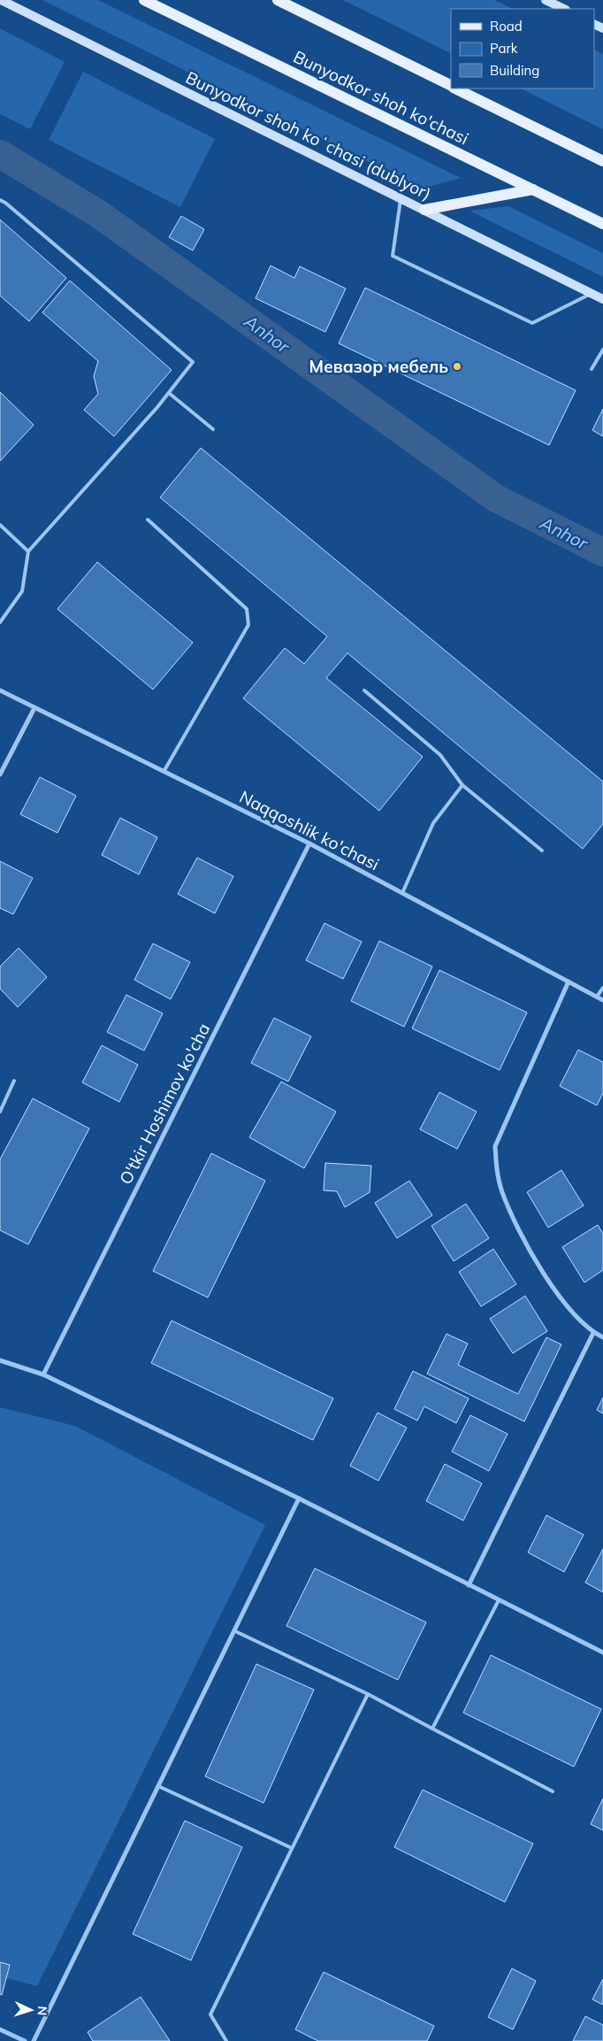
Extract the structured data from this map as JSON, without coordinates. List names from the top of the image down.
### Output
{
  "streets": {
    "main road": ["Bunyodkor shoh ko'chasi"],
    "street": ["Bunyodkor shoh koʻchasi (dublyor)", "Naqqoshlik ko'chasi", "O'tkir Hoshimov ko'cha"]
  },
  "crossings": [
    ["Naqqoshlik ko'chasi", "O'tkir Hoshimov ko'cha"]
  ],
  "water": ["Anhor"],
  "places": ["Мевазор мебель"],
  "legend": ["Road", "Park", "Building"],
  "north": "right"
}
